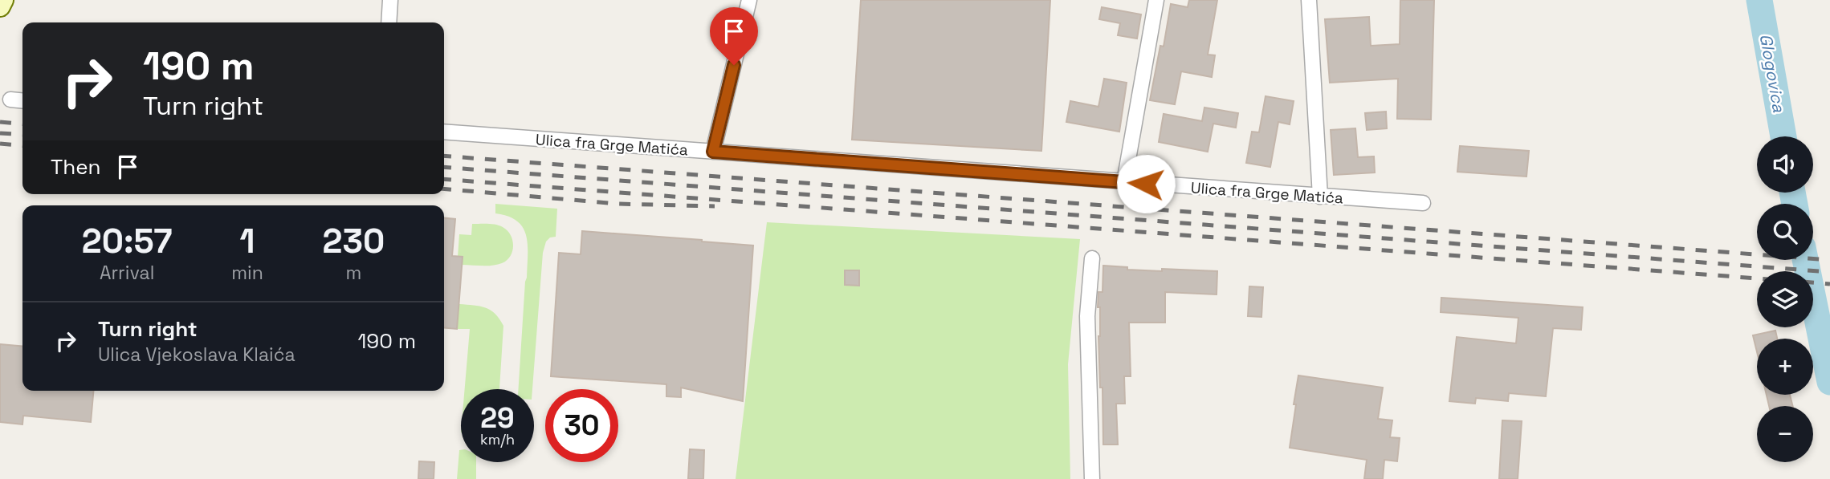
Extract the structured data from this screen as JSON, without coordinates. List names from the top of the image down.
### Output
{
  "streets": {
    "street": ["Ulica fra Grge Matića"]
  },
  "water": ["Glogovica"],
  "page": {
    "turn": ["190 m", "Turn right"],
    "map_buttons": ["+", "−"],
    "then": "Then",
    "eta": [
      "20:57",
      "Arrival",
      "1",
      "min",
      "230",
      "m"
    ],
    "list": [
      {
        "name": "Turn right",
        "note": "Ulica Vjekoslava Klaića",
        "value": "190 m"
      }
    ],
    "speed": "29 km/h",
    "limit": "30"
  }
}
